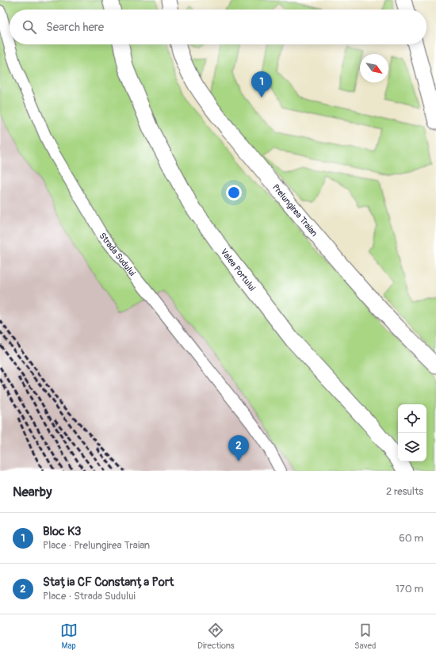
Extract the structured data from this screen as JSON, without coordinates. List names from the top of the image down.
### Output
{
  "streets": {
    "street": ["Prelungirea Traian", "Strada Sudului", "Valea Portului"]
  },
  "north": "bottom right",
  "page": {
    "search": "Search here",
    "pins": ["1", "2"],
    "heading": ["Nearby", "2 results"],
    "list": [
      {
        "mark": "1",
        "name": "Bloc K3",
        "note": "Place · Prelungirea Traian",
        "value": "60 m"
      },
      {
        "mark": "2",
        "name": "Stația CF Constanța Port",
        "note": "Place · Strada Sudului",
        "value": "170 m"
      }
    ],
    "nav": ["Map", "Directions", "Saved"]
  }
}
